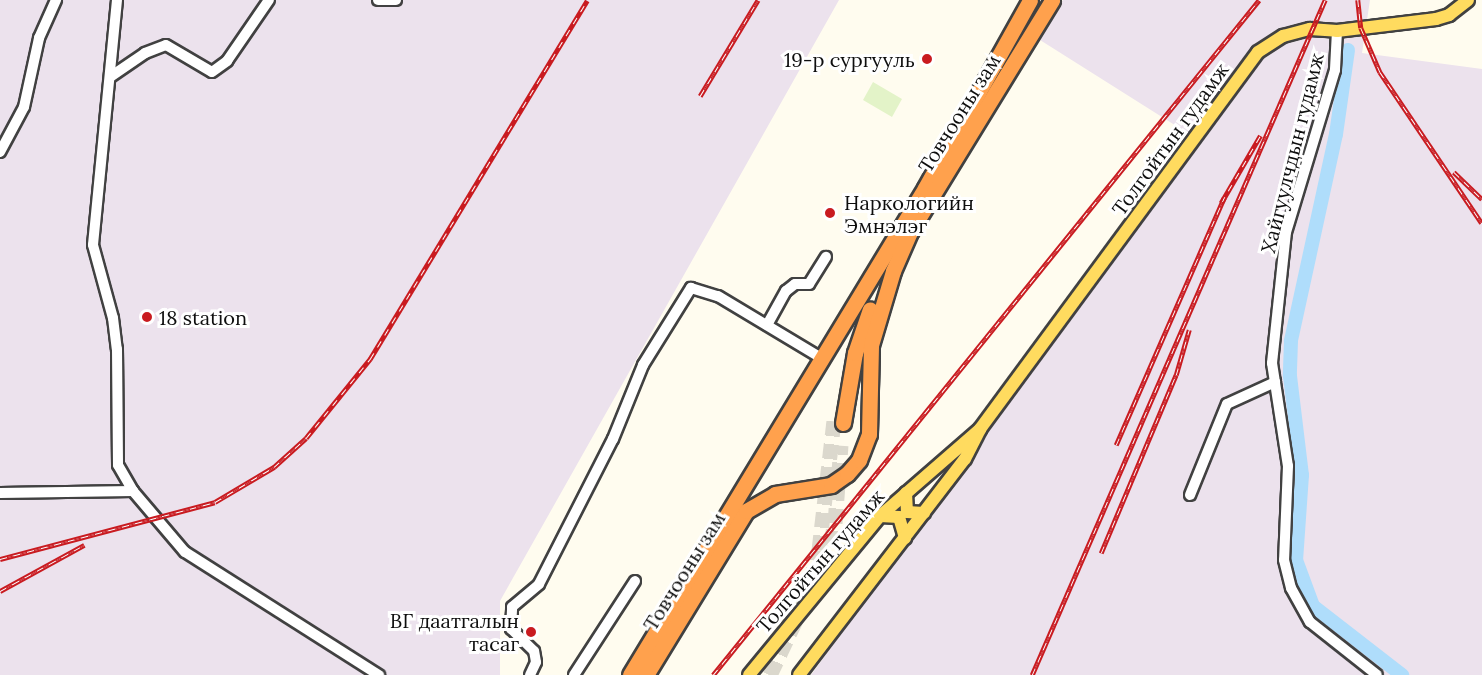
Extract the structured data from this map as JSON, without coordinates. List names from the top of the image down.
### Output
{
  "streets": {
    "highway": ["Товчооны зам"],
    "main road": ["Толгойтын гудамж"],
    "street": ["Хайгуулчдын гудамж"]
  },
  "crossings": [
    ["Толгойтын гудамж", "Хайгуулчдын гудамж"]
  ],
  "places": [
    "19-р сургууль",
    "Наркологийн Эмнэлэг",
    "18 station",
    "ВГ даатгалын тасаг"
  ]
}
